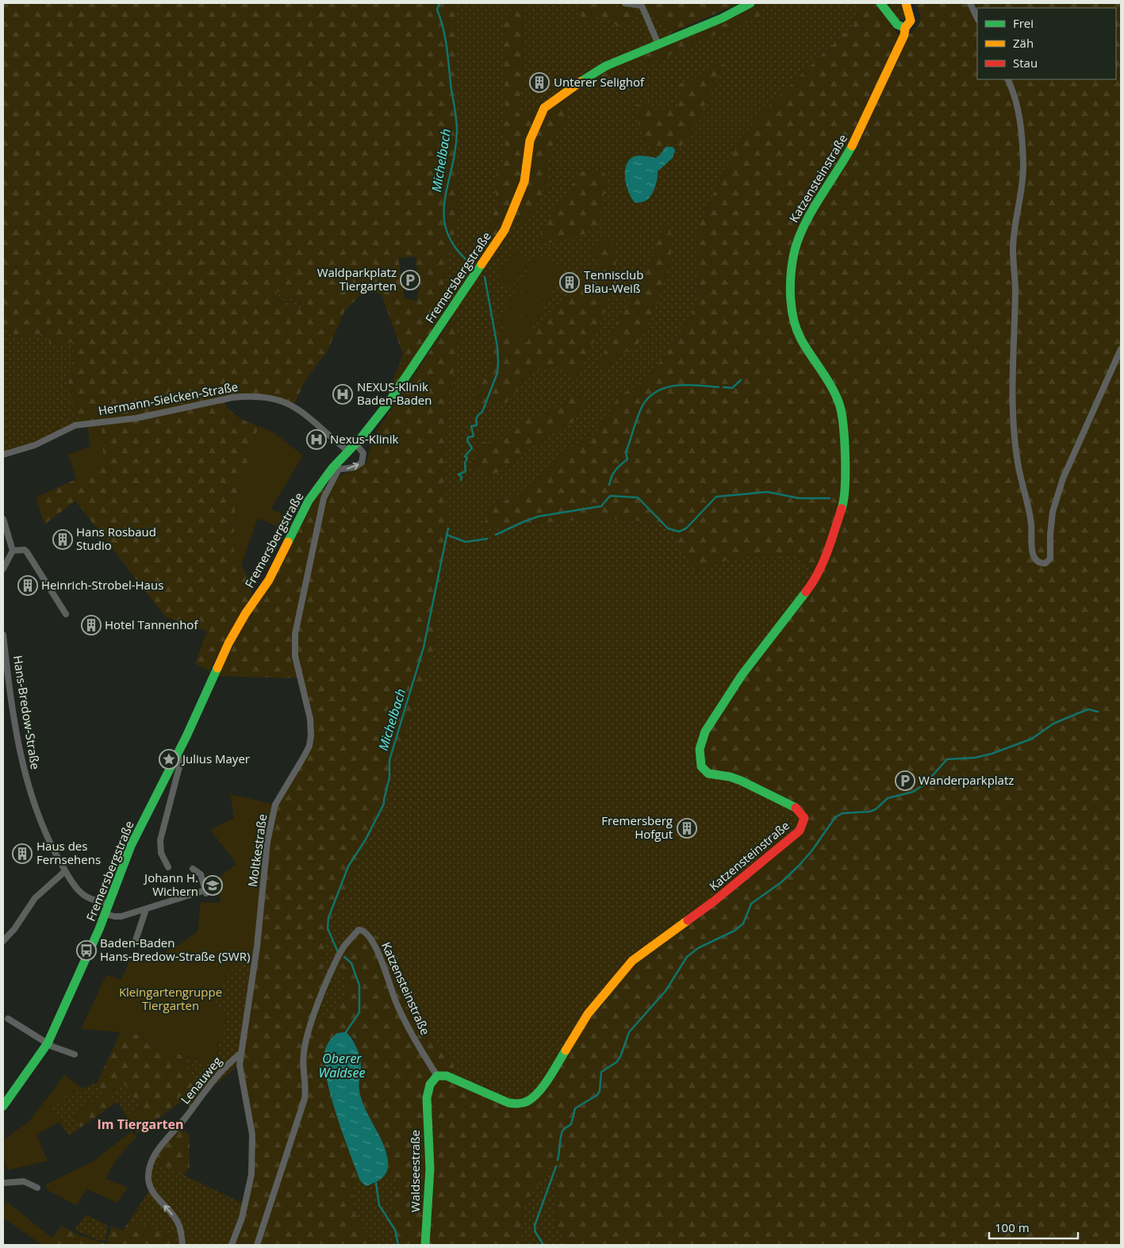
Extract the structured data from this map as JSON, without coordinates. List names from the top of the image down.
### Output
{
  "streets": {
    "street": [
      "Katzensteinstraße",
      "Fremersbergstraße",
      "Hermann-Sielcken-Straße",
      "Hans-Bredow-Straße",
      "Moltkestraße",
      "Lenauweg",
      "Waldseestraße"
    ]
  },
  "crossings": [
    ["Katzensteinstraße", "Waldseestraße"],
    ["Fremersbergstraße", "Hermann-Sielcken-Straße"],
    ["Fremersbergstraße", "Hans-Bredow-Straße"],
    ["Fremersbergstraße", "Moltkestraße"],
    ["Moltkestraße", "Lenauweg"]
  ],
  "one_way": ["Lenauweg"],
  "districts": ["Im Tiergarten"],
  "water": ["Michelbach", "Oberer Waldsee"],
  "parks": ["Kleingartengruppe Tiergarten"],
  "places": {
    "building": [
      "Unterer Selighof",
      "Tennisclub Blau-Weiß",
      "Hans Rosbaud Studio",
      "Heinrich-Strobel-Haus",
      "Hotel Tannenhof",
      "Fremersberg Hofgut",
      "Haus des Fernsehens"
    ],
    "parking": ["Waldparkplatz Tiergarten", "Wanderparkplatz"],
    "hospital": ["NEXUS-Klinik Baden-Baden", "Nexus-Klinik"],
    "place": ["Julius Mayer"],
    "school or university": ["Johann H. Wichern"],
    "bus stop": ["Baden-Baden Hans-Bredow-Straße (SWR)"]
  },
  "legend": ["Frei", "Zäh", "Stau"],
  "scale_bar": "100 m"
}
